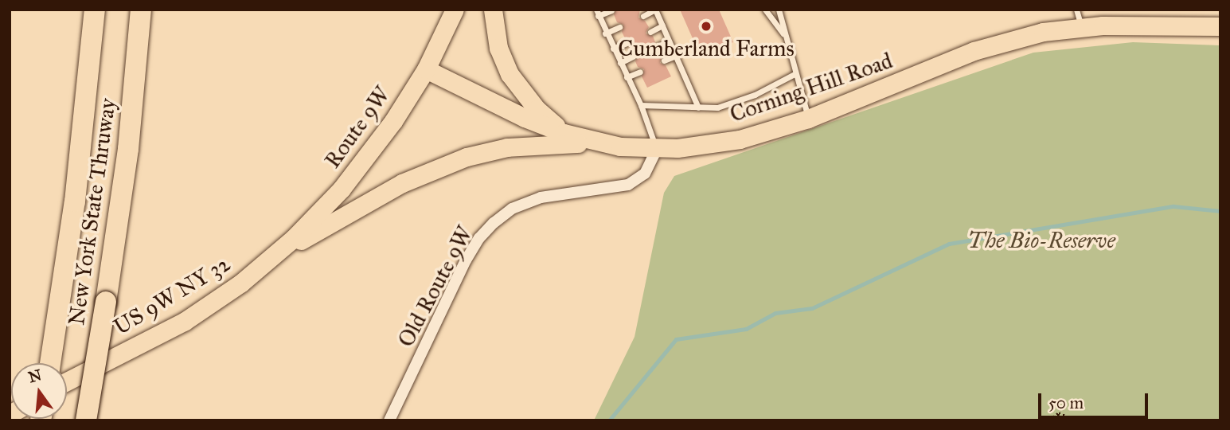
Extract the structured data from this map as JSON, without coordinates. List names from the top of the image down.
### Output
{
  "streets": {
    "highway": ["New York State Thruway"],
    "main road": ["Corning Hill Road", "Route 9W", "US 9W NY 32"],
    "street": ["Old Route 9W"]
  },
  "crossings": [
    ["Corning Hill Road", "Route 9W"],
    ["Corning Hill Road", "Old Route 9W"],
    ["Route 9W", "US 9W NY 32"]
  ],
  "parks": ["The Bio-Reserve"],
  "places": ["Cumberland Farms"],
  "scale_bar": "50 m",
  "north": "top"
}
